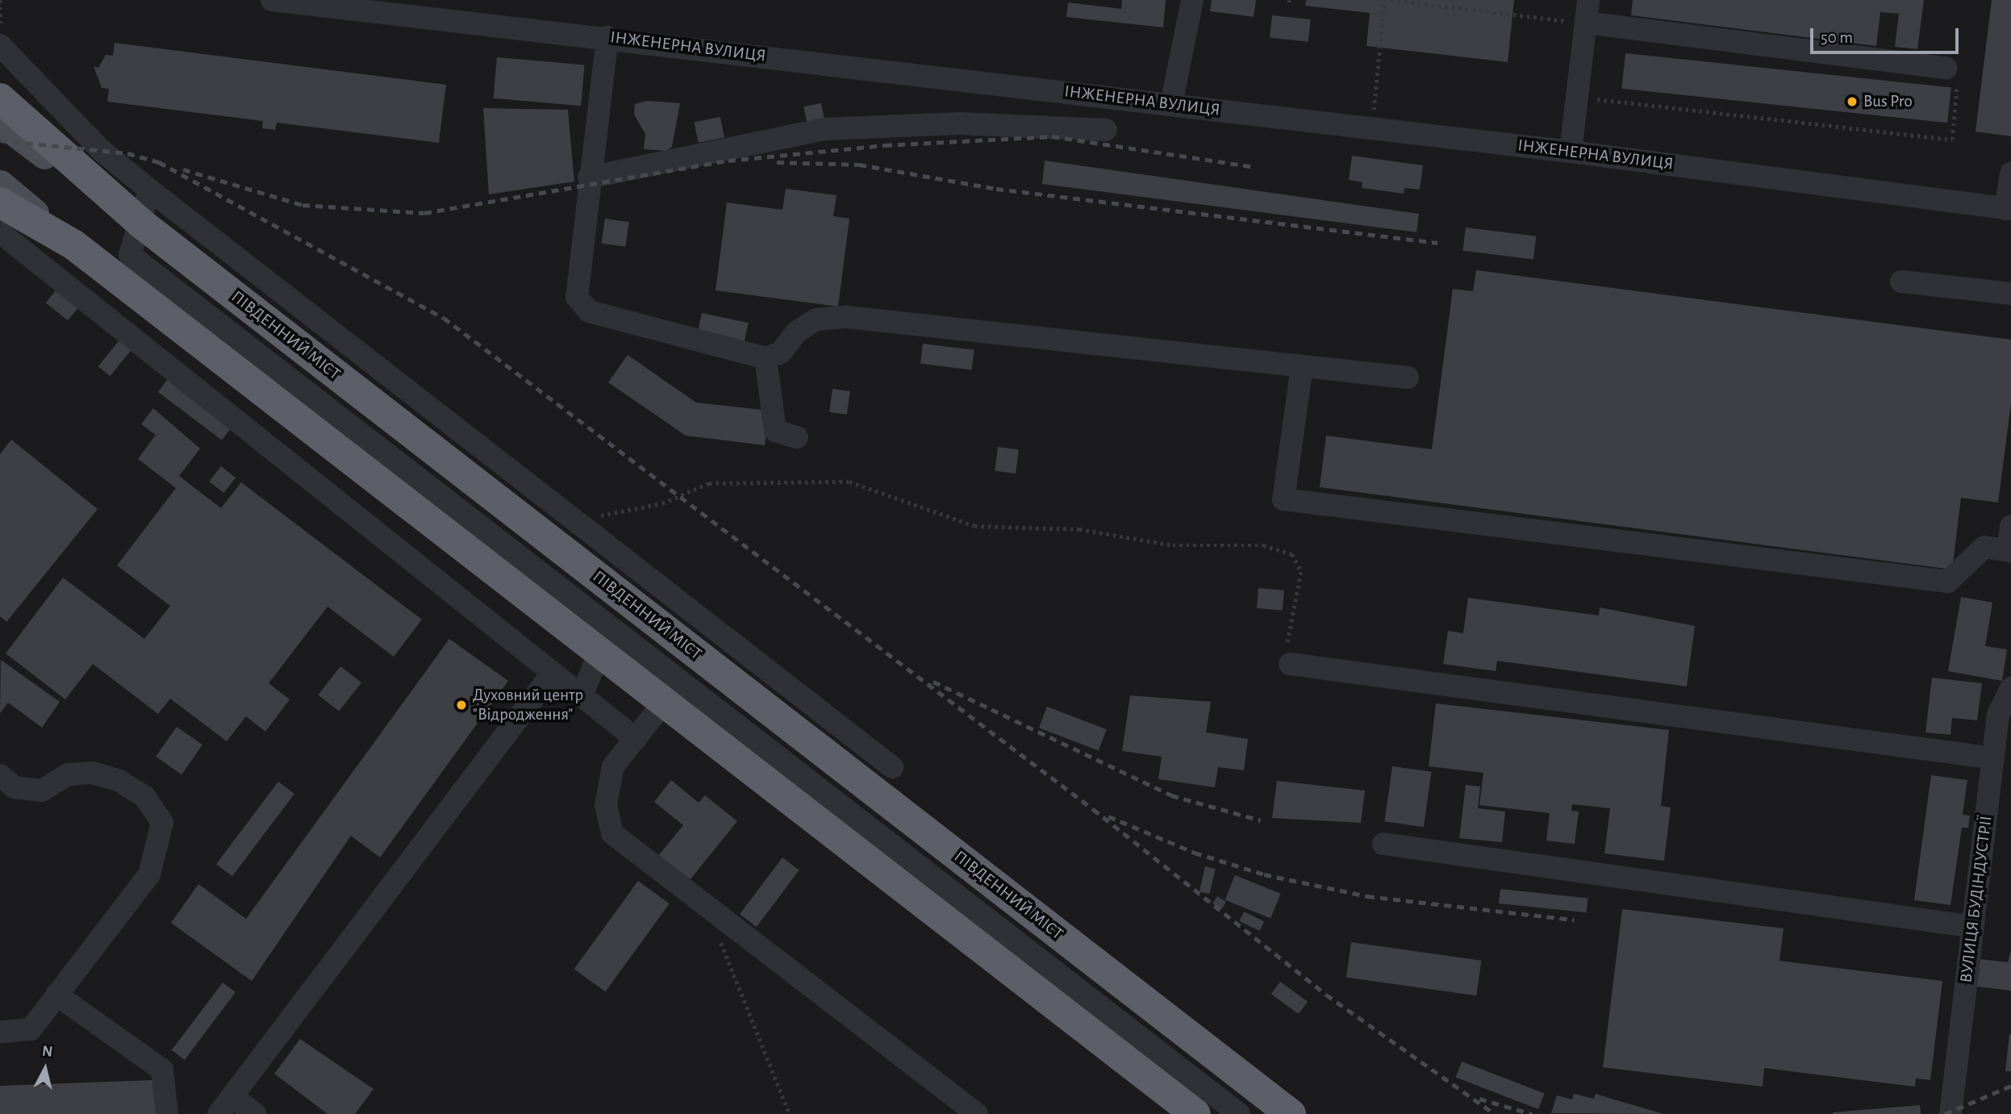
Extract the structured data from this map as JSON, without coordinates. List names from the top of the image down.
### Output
{
  "streets": {
    "highway": ["ПІВДЕННИЙ МІСТ"],
    "street": ["ІНЖЕНЕРНА ВУЛИЦЯ", "ВУЛИЦЯ БУДІНДУСТРІЇ"]
  },
  "places": ["Bus Pro", "Духовний центр \"Відродження\""],
  "scale_bar": "50 m",
  "north": "top"
}
